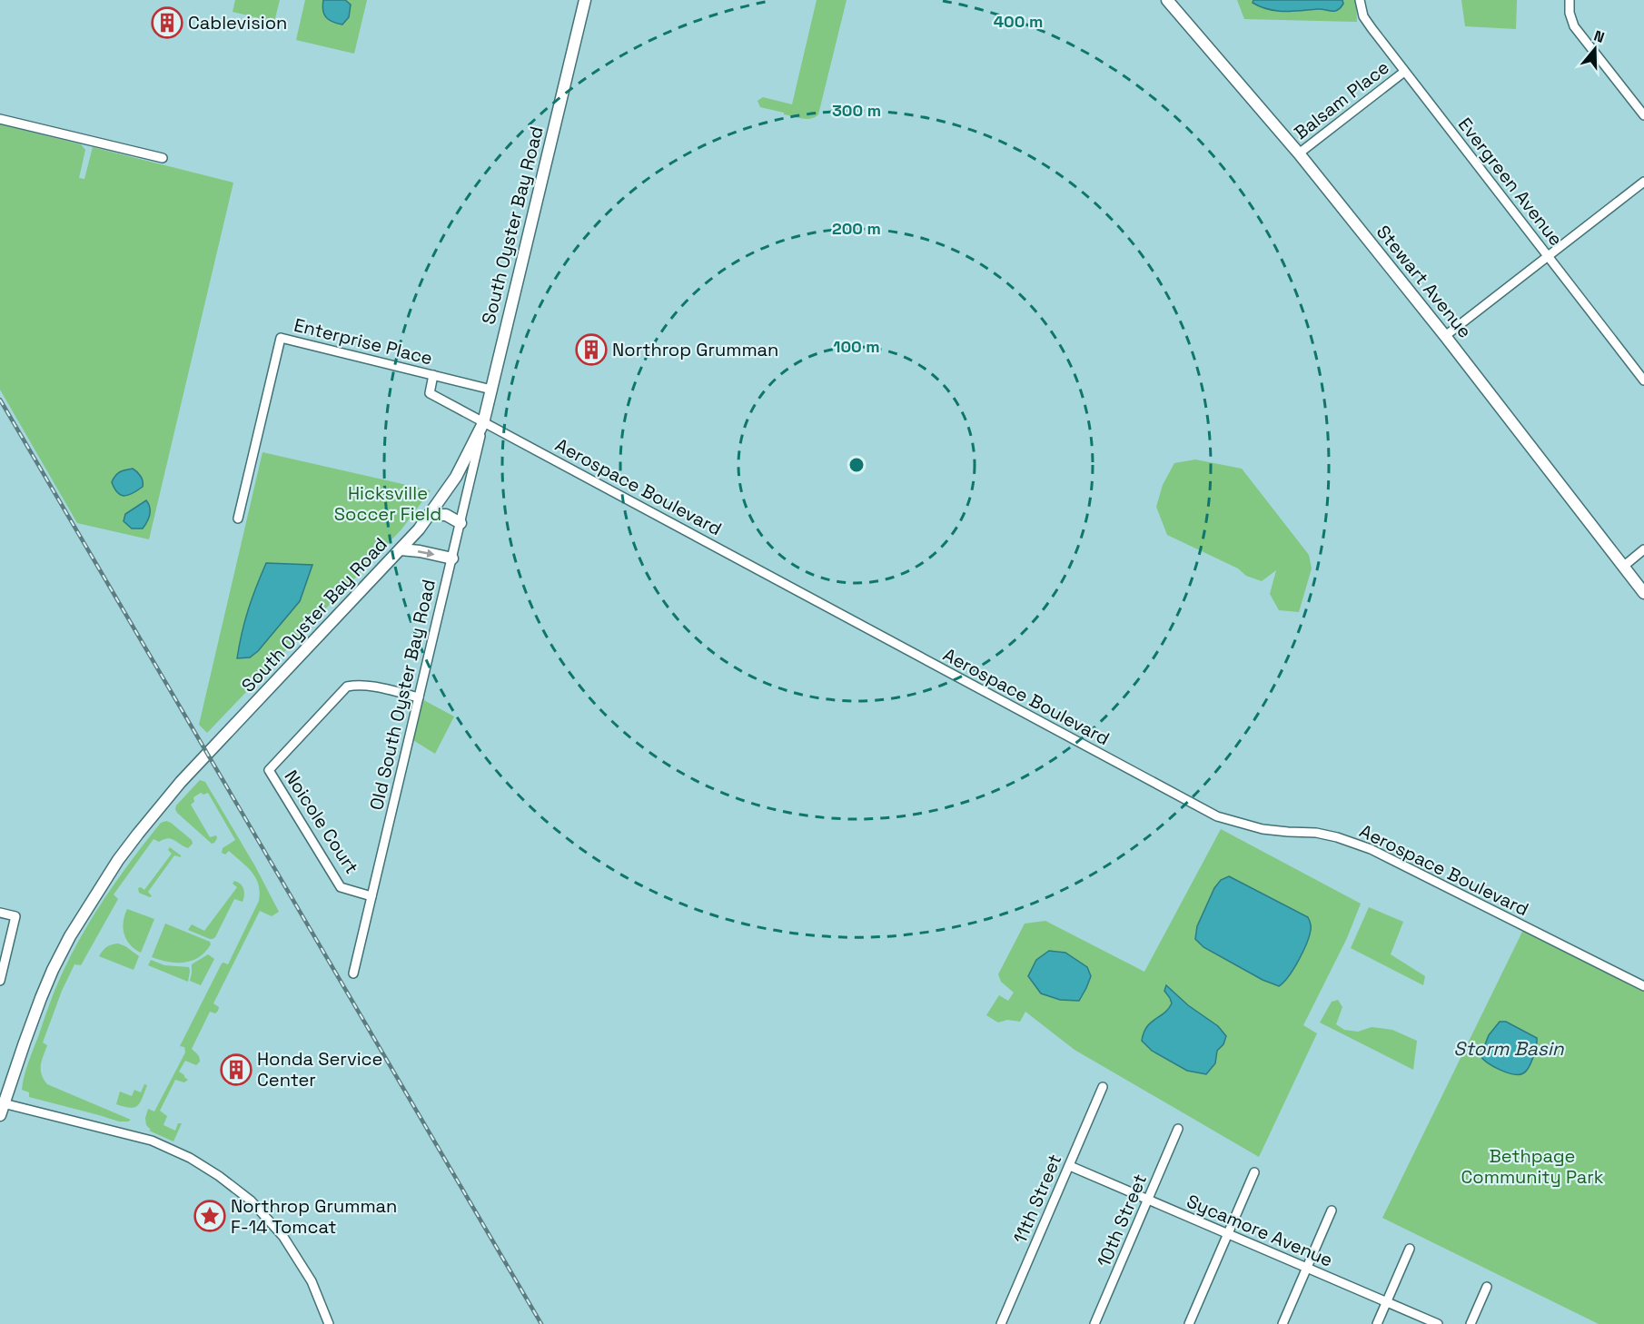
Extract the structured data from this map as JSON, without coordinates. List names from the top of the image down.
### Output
{
  "streets": {
    "main road": ["South Oyster Bay Road", "Stewart Avenue"],
    "street": [
      "Balsam Place",
      "Evergreen Avenue",
      "Enterprise Place",
      "Aerospace Boulevard",
      "Old South Oyster Bay Road",
      "Noicole Court",
      "11th Street",
      "10th Street",
      "Sycamore Avenue"
    ]
  },
  "crossings": [
    ["Balsam Place", "Evergreen Avenue"],
    ["Balsam Place", "Stewart Avenue"],
    ["South Oyster Bay Road", "Enterprise Place"],
    ["South Oyster Bay Road", "Aerospace Boulevard"],
    ["South Oyster Bay Road", "Old South Oyster Bay Road"],
    ["Enterprise Place", "Aerospace Boulevard"],
    ["Aerospace Boulevard", "Old South Oyster Bay Road"],
    ["Old South Oyster Bay Road", "Noicole Court"],
    ["11th Street", "Sycamore Avenue"],
    ["10th Street", "Sycamore Avenue"]
  ],
  "water": ["Storm Basin"],
  "parks": ["Hicksville Soccer Field", "Bethpage Community Park"],
  "places": {
    "building": ["Cablevision", "Northrop Grumman", "Honda Service Center"],
    "place": ["Northrop Grumman F-14 Tomcat"]
  },
  "north": "top",
  "rings": [
    "400 m",
    "300 m",
    "200 m",
    "100 m"
  ]
}
